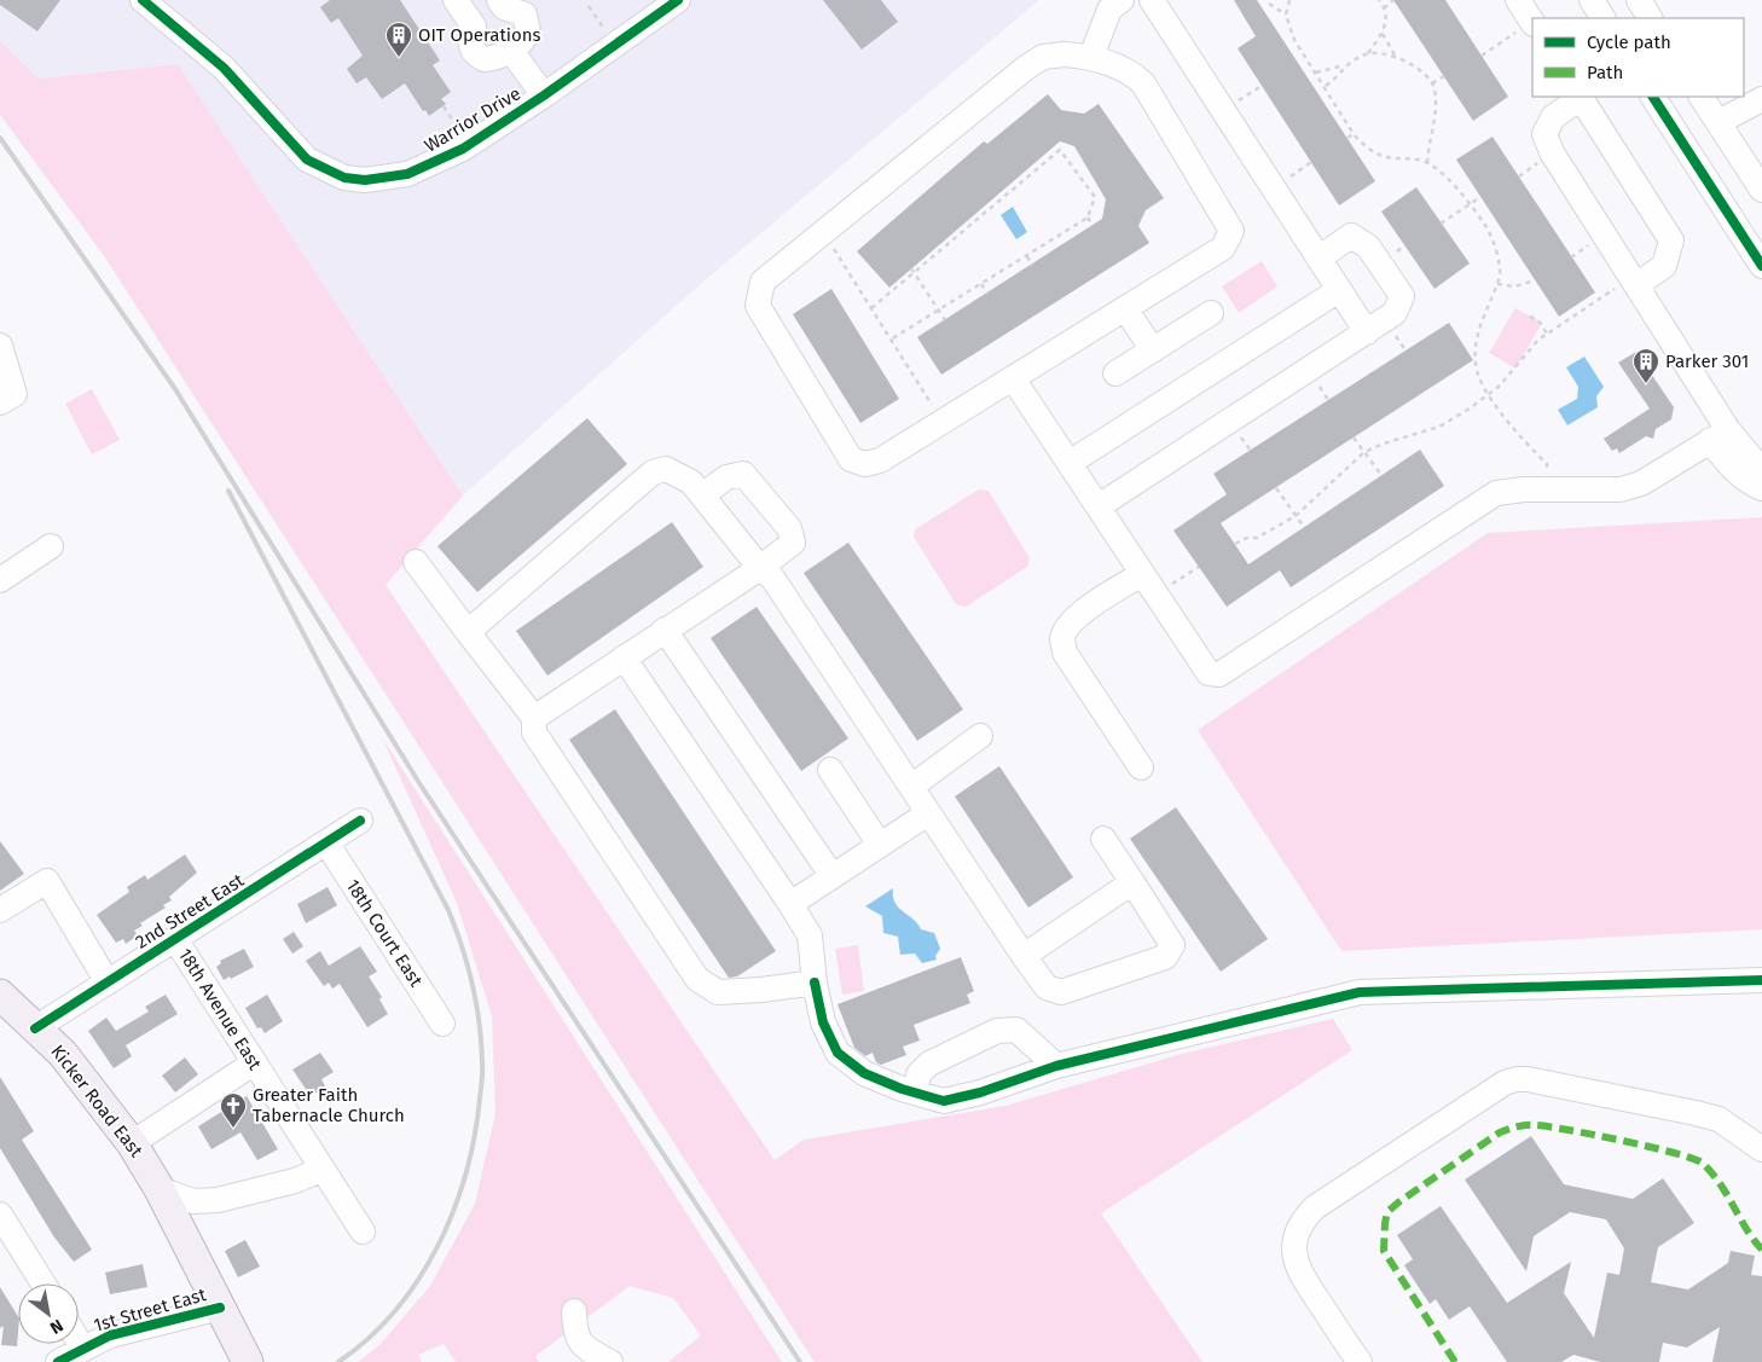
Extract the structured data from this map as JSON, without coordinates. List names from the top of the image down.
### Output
{
  "streets": {
    "main road": ["Kicker Road East"],
    "street": [
      "Warrior Drive",
      "2nd Street East",
      "18th Court East",
      "18th Avenue East",
      "1st Street East"
    ]
  },
  "crossings": [
    ["2nd Street East", "18th Court East"],
    ["2nd Street East", "18th Avenue East"],
    ["2nd Street East", "Kicker Road East"],
    ["Kicker Road East", "1st Street East"]
  ],
  "places": {
    "building": ["OIT Operations", "Parker 301"],
    "church": ["Greater Faith Tabernacle Church"]
  },
  "legend": ["Cycle path", "Path"],
  "north": "bottom right"
}
